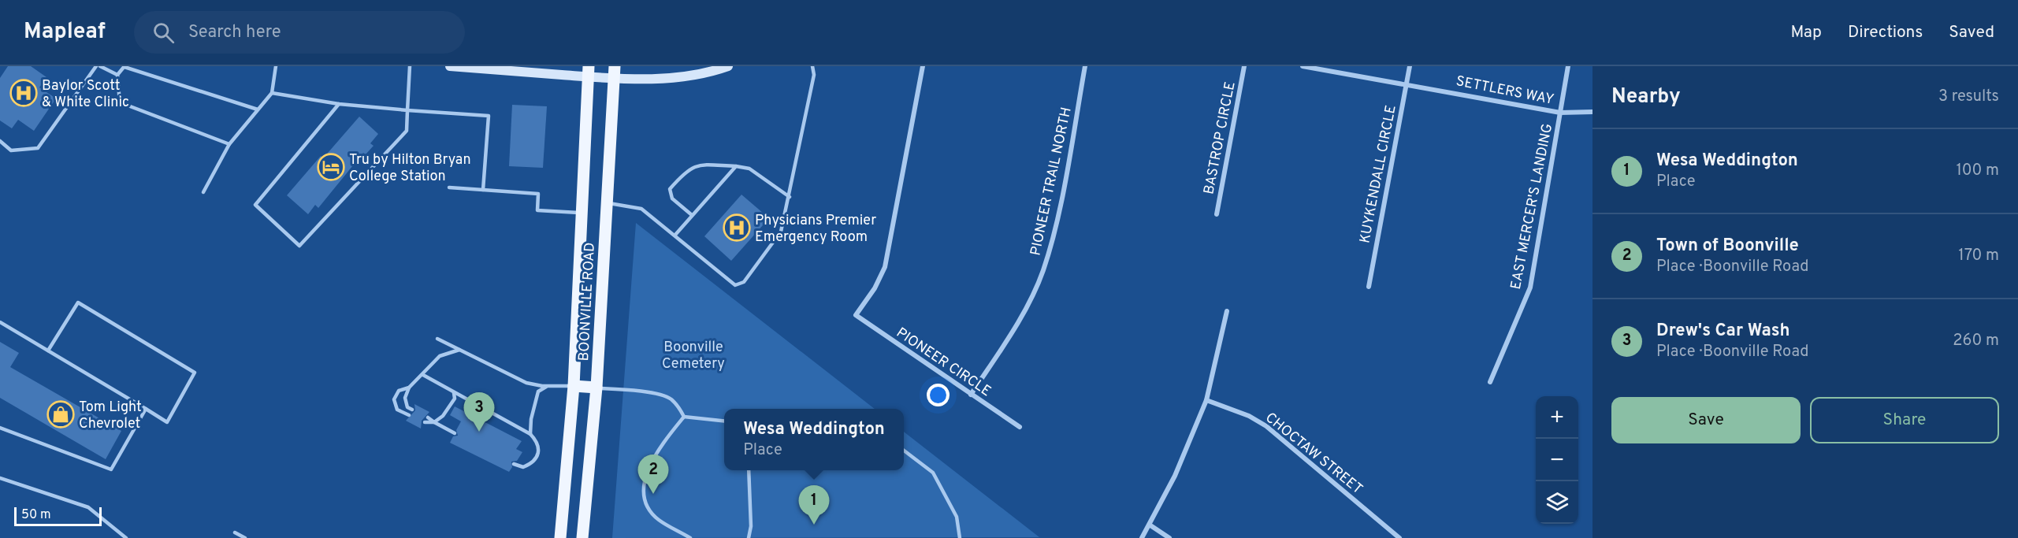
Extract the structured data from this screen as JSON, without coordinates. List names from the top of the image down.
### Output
{
  "streets": {
    "main road": ["BOONVILLE ROAD"],
    "street": [
      "SETTLERS WAY",
      "BASTROP CIRCLE",
      "KUYKENDALL CIRCLE",
      "PIONEER TRAIL NORTH",
      "EAST MERCER'S LANDING",
      "PIONEER CIRCLE",
      "CHOCTAW STREET"
    ]
  },
  "crossings": [
    ["SETTLERS WAY", "KUYKENDALL CIRCLE"],
    ["SETTLERS WAY", "EAST MERCER'S LANDING"],
    ["PIONEER TRAIL NORTH", "PIONEER CIRCLE"]
  ],
  "parks": ["Boonville Cemetery"],
  "places": {
    "hospital": ["Baylor Scott & White Clinic", "Physicians Premier Emergency Room"],
    "hotel": ["Tru by Hilton Bryan College Station"],
    "shop": ["Tom Light Chevrolet"]
  },
  "scale_bar": "50 m",
  "page": {
    "header": "Mapleaf",
    "search": "Search here",
    "nav": ["Map", "Directions", "Saved"],
    "heading": ["Nearby", "3 results"],
    "list": [
      {
        "mark": "1",
        "name": "Wesa Weddington",
        "note": "Place",
        "value": "100 m"
      },
      {
        "mark": "2",
        "name": "Town of Boonville",
        "note": "Place · Boonville Road",
        "value": "170 m"
      },
      {
        "mark": "3",
        "name": "Drew's Car Wash",
        "note": "Place · Boonville Road",
        "value": "260 m"
      }
    ],
    "buttons": ["Save", "Share"],
    "pins": ["3", "2", "1"],
    "map_buttons": ["+", "−"],
    "popup": ["Wesa Weddington", "Place"],
    "scale": "50 m"
  }
}
